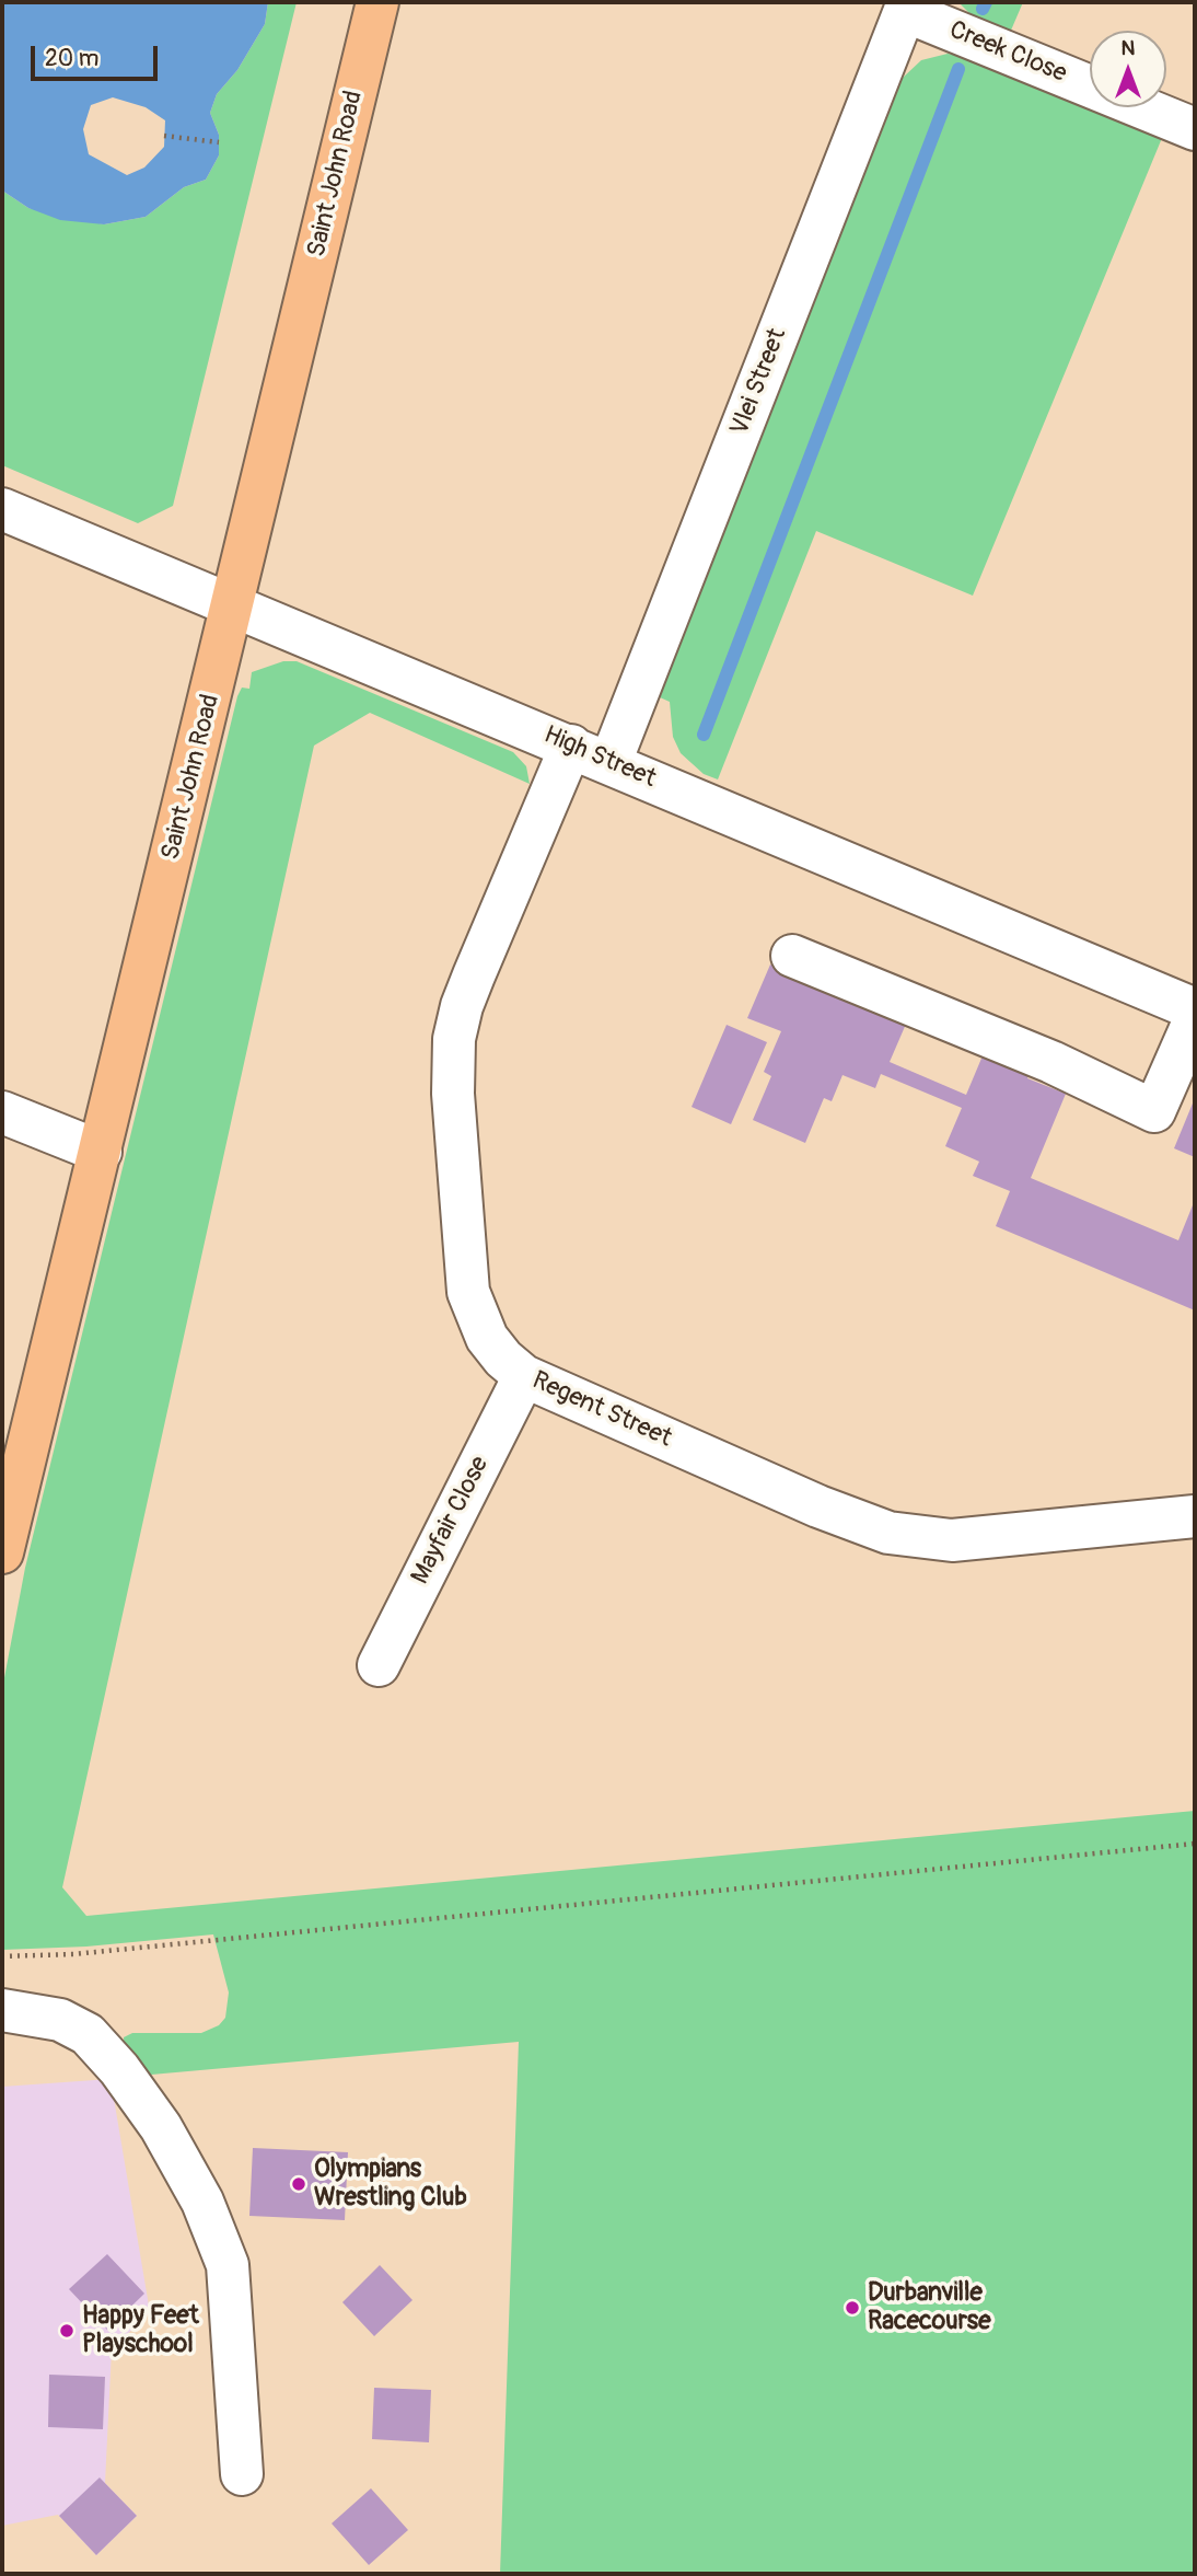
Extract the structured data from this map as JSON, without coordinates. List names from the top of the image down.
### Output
{
  "streets": {
    "main road": ["Saint John Road"],
    "street": [
      "Creek Close",
      "Vlei Street",
      "High Street",
      "Regent Street",
      "Mayfair Close"
    ]
  },
  "crossings": [
    ["Creek Close", "Vlei Street"],
    ["Saint John Road", "High Street"],
    ["Vlei Street", "High Street"],
    ["High Street", "Regent Street"],
    ["Regent Street", "Mayfair Close"]
  ],
  "places": ["Olympians Wrestling Club", "Durbanville Racecourse", "Happy Feet Playschool"],
  "scale_bar": "20 m",
  "north": "top"
}
